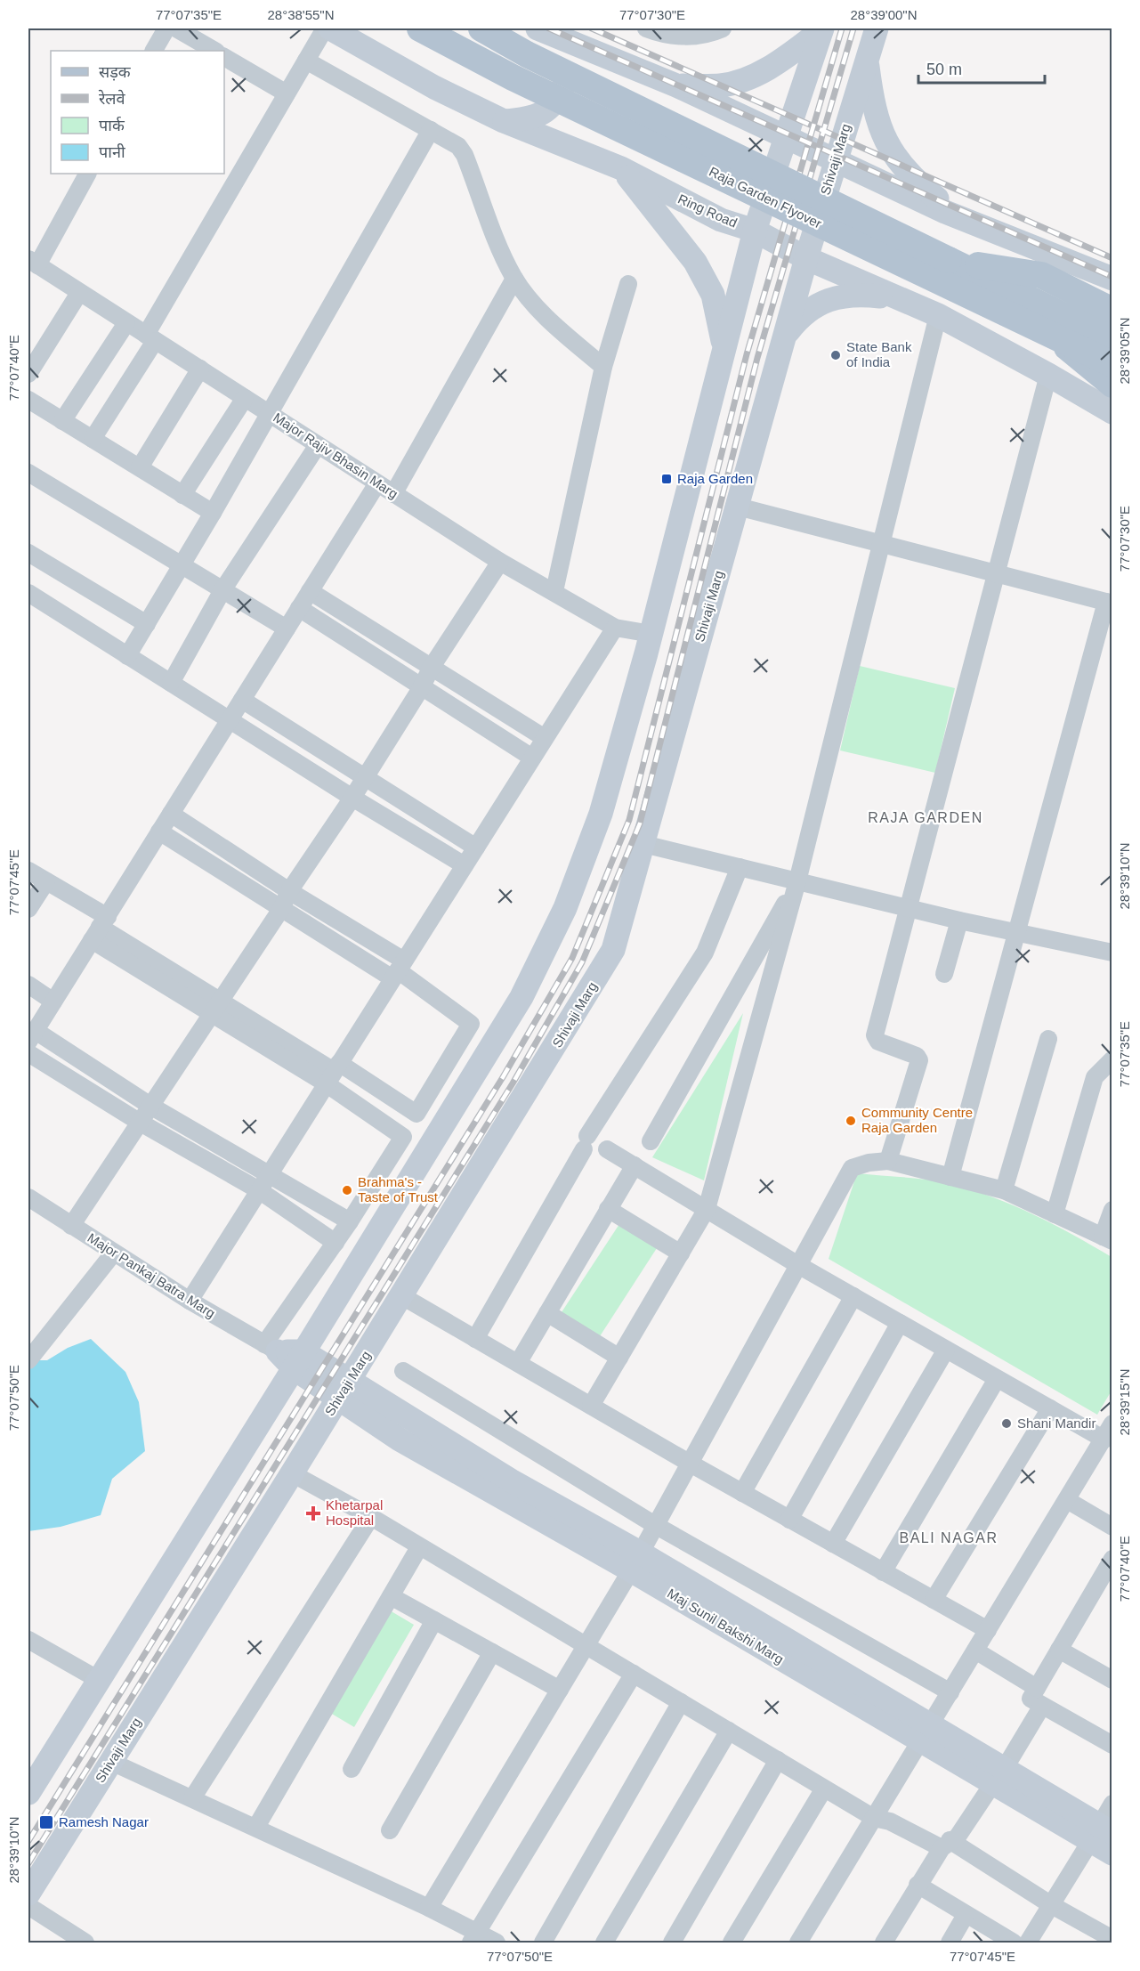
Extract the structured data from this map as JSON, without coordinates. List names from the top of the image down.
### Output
{
  "streets": {
    "main road": [
      "Shivaji Marg",
      "Raja Garden Flyover",
      "Ring Road",
      "Maj Sunil Bakshi Marg"
    ],
    "street": ["Major Rajiv Bhasin Marg", "Major Pankaj Batra Marg"]
  },
  "crossings": [
    ["Shivaji Marg", "Ring Road"],
    ["Shivaji Marg", "Maj Sunil Bakshi Marg"],
    ["Major Pankaj Batra Marg", "Maj Sunil Bakshi Marg"]
  ],
  "districts": ["RAJA GARDEN", "BALI NAGAR"],
  "places": {
    "other": [
      "State Bank of India",
      "Community Centre Raja Garden",
      "Brahma's - Taste of Trust",
      "Shani Mandir"
    ],
    "transit": ["Raja Garden", "Ramesh Nagar"],
    "health": ["Khetarpal Hospital"]
  },
  "legend": [
    "सड़क",
    "रेलवे",
    "पार्क",
    "पानी"
  ],
  "scale_bar": "50 m",
  "coordinates": [
    "77°07'35\"E",
    "28°38'55\"N",
    "77°07'30\"E",
    "28°39'00\"N",
    "28°39'05\"N",
    "77°07'40\"E",
    "28°39'10\"N",
    "77°07'45\"E",
    "77°07'50\"E",
    "28°39'15\"N"
  ]
}
